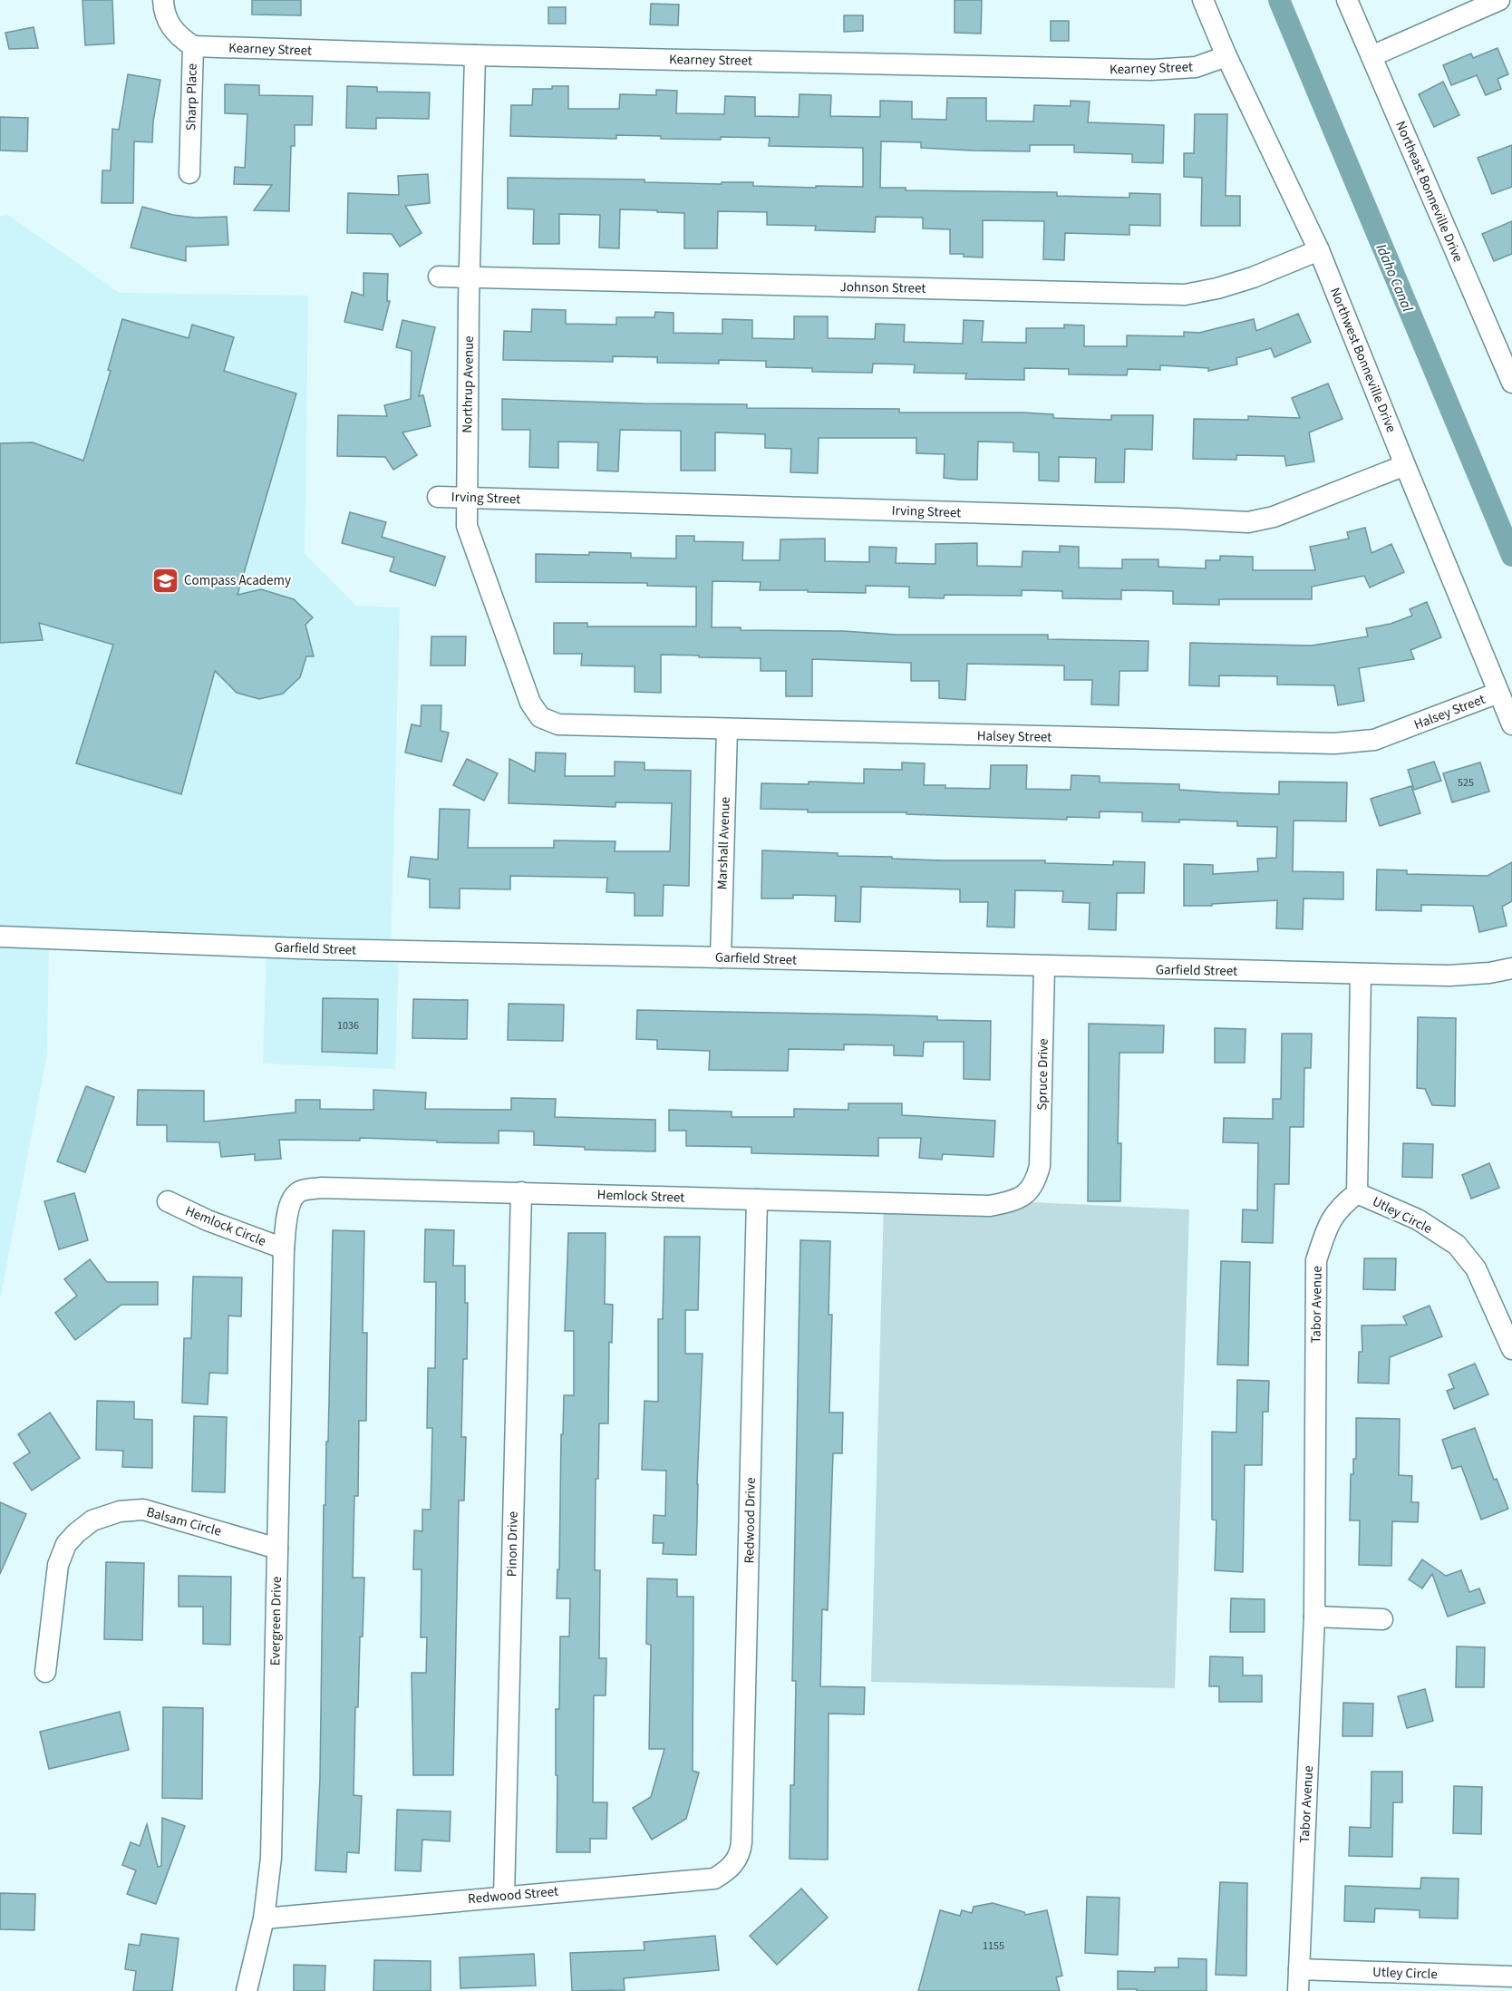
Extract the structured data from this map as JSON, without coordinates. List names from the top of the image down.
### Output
{
  "streets": {
    "street": [
      "Kearney Street",
      "Sharp Place",
      "Northeast Bonneville Drive",
      "Johnson Street",
      "Northwest Bonneville Drive",
      "Northrup Avenue",
      "Irving Street",
      "Halsey Street",
      "Marshall Avenue",
      "Garfield Street",
      "Spruce Drive",
      "Hemlock Street",
      "Utley Circle",
      "Hemlock Circle",
      "Tabor Avenue",
      "Redwood Drive",
      "Balsam Circle",
      "Pinon Drive",
      "Evergreen Drive",
      "Redwood Street"
    ]
  },
  "crossings": [
    ["Kearney Street", "Sharp Place"],
    ["Kearney Street", "Northwest Bonneville Drive"],
    ["Kearney Street", "Northrup Avenue"],
    ["Johnson Street", "Northwest Bonneville Drive"],
    ["Johnson Street", "Northrup Avenue"],
    ["Northwest Bonneville Drive", "Irving Street"],
    ["Northwest Bonneville Drive", "Halsey Street"],
    ["Northrup Avenue", "Irving Street"],
    ["Northrup Avenue", "Halsey Street"],
    ["Halsey Street", "Marshall Avenue"],
    ["Marshall Avenue", "Garfield Street"],
    ["Garfield Street", "Spruce Drive"],
    ["Spruce Drive", "Hemlock Street"],
    ["Hemlock Street", "Hemlock Circle"],
    ["Hemlock Street", "Redwood Drive"],
    ["Hemlock Street", "Pinon Drive"],
    ["Hemlock Street", "Evergreen Drive"],
    ["Utley Circle", "Tabor Avenue"],
    ["Hemlock Circle", "Evergreen Drive"],
    ["Redwood Drive", "Redwood Street"],
    ["Balsam Circle", "Evergreen Drive"],
    ["Pinon Drive", "Redwood Street"],
    ["Evergreen Drive", "Redwood Street"]
  ],
  "water": ["Idaho Canal"],
  "places": {
    "school or university": ["Compass Academy"]
  },
  "house_numbers": ["525", "1036", "1155"]
}
